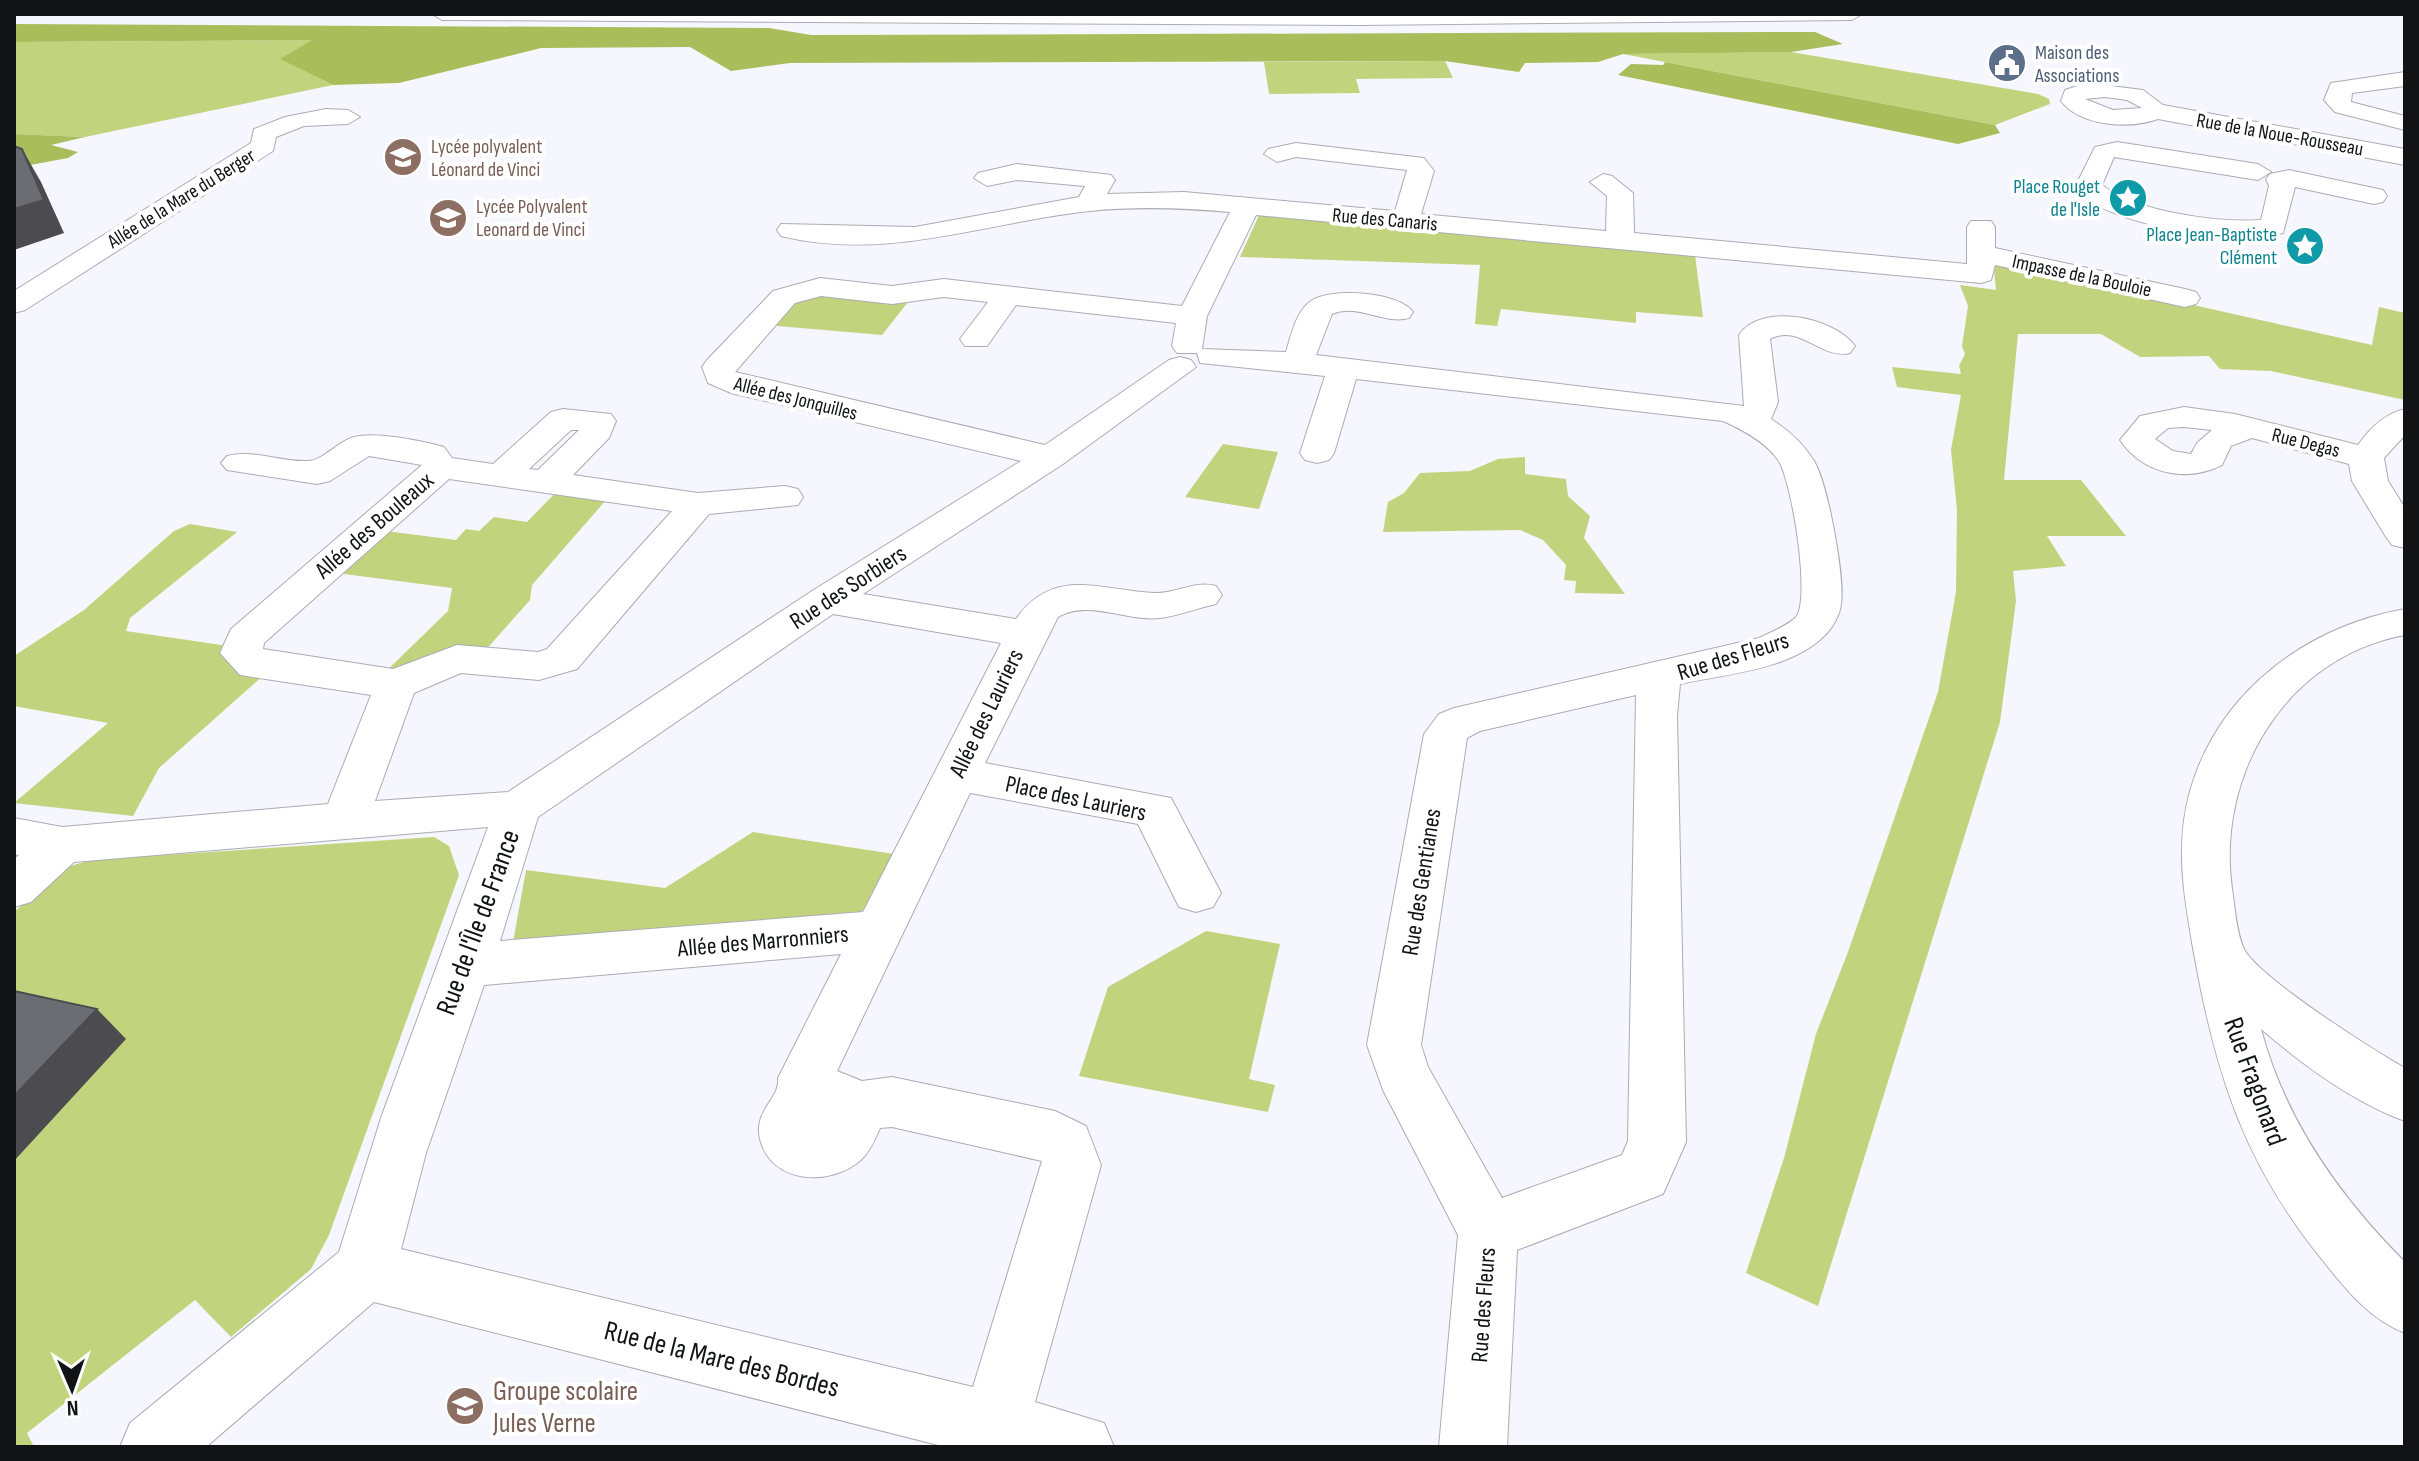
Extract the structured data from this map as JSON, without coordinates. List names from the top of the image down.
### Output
{
  "streets": {
    "main road": [
      "Rue de la Noue-Rousseau",
      "Allée de la Mare du Berger",
      "Rue des Canaris",
      "Impasse de la Bouloie",
      "Allée des Jonquilles",
      "Rue Degas",
      "Allée des Bouleaux",
      "Rue des Sorbiers",
      "Rue des Fleurs",
      "Allée des Lauriers",
      "Place des Lauriers",
      "Rue des Gentianes",
      "Rue de l'Île de France",
      "Allée des Marronniers",
      "Rue Fragonard",
      "Rue de la Mare des Bordes"
    ]
  },
  "crossings": [
    ["Rue des Canaris", "Impasse de la Bouloie"],
    ["Allée des Jonquilles", "Rue des Sorbiers"],
    ["Rue des Sorbiers", "Rue des Fleurs"],
    ["Rue des Sorbiers", "Allée des Lauriers"],
    ["Rue des Sorbiers", "Rue de l'Île de France"],
    ["Rue des Fleurs", "Rue des Gentianes"],
    ["Allée des Lauriers", "Place des Lauriers"],
    ["Allée des Lauriers", "Allée des Marronniers"],
    ["Rue de l'Île de France", "Allée des Marronniers"],
    ["Rue de l'Île de France", "Rue de la Mare des Bordes"],
    ["Allée des Marronniers", "Rue de la Mare des Bordes"]
  ],
  "places": {
    "public building": ["Maison des Associations"],
    "school or university": ["Lycée polyvalent Léonard de Vinci", "Lycée Polyvalent Leonard de Vinci", "Groupe scolaire Jules Verne"],
    "place": ["Place Rouget de l'Isle", "Place Jean-Baptiste Clément"]
  },
  "north": "bottom"
}
